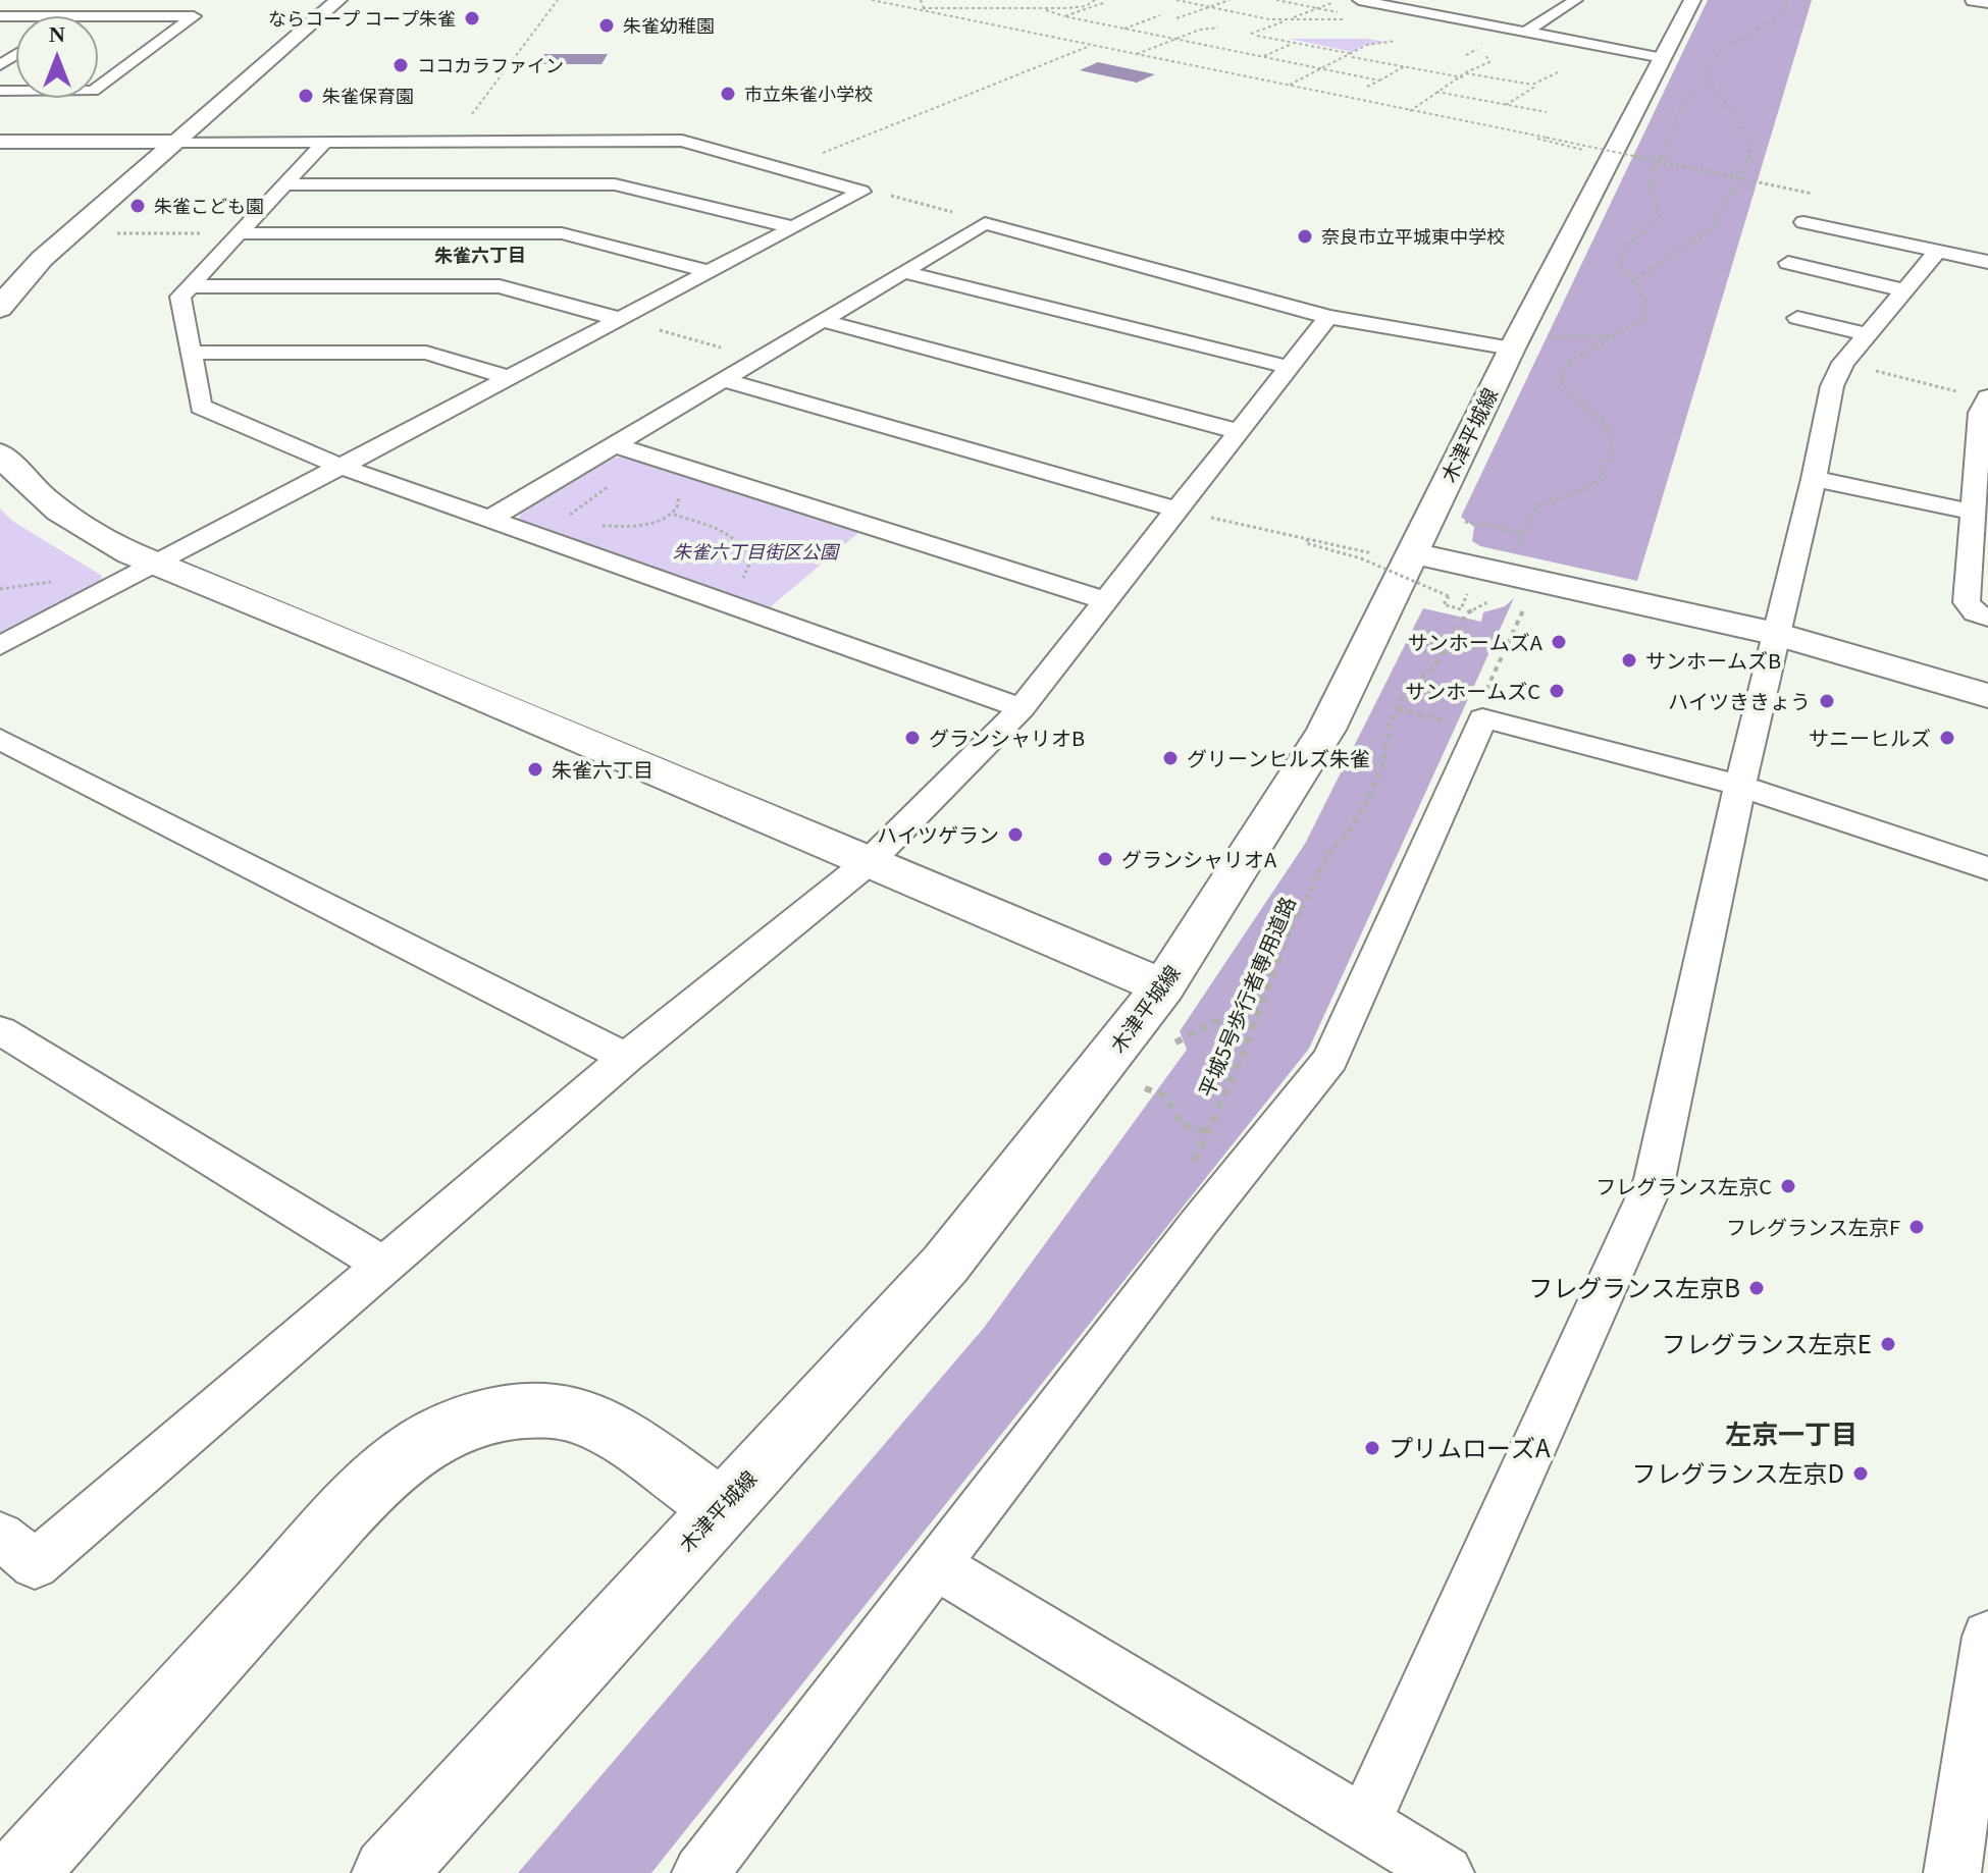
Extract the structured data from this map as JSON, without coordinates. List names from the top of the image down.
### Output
{
  "streets": {
    "street": ["木津平城線"],
    "path": ["平城5号歩行者専用道路"]
  },
  "districts": ["朱雀六丁目", "左京一丁目"],
  "parks": ["朱雀六丁目街区公園"],
  "places": [
    "ならコープ コープ朱雀",
    "朱雀幼稚園",
    "ココカラファイン",
    "市立朱雀小学校",
    "朱雀保育園",
    "朱雀こども園",
    "奈良市立平城東中学校",
    "サンホームズA",
    "サンホームズB",
    "サンホームズC",
    "ハイツききょう",
    "グランシャリオB",
    "サニーヒルズ",
    "グリーンヒルズ朱雀",
    "朱雀六丁目",
    "ハイツゲラン",
    "グランシャリオA",
    "フレグランス左京C",
    "フレグランス左京F",
    "フレグランス左京B",
    "フレグランス左京E",
    "プリムローズA",
    "フレグランス左京D"
  ],
  "north": "top"
}
